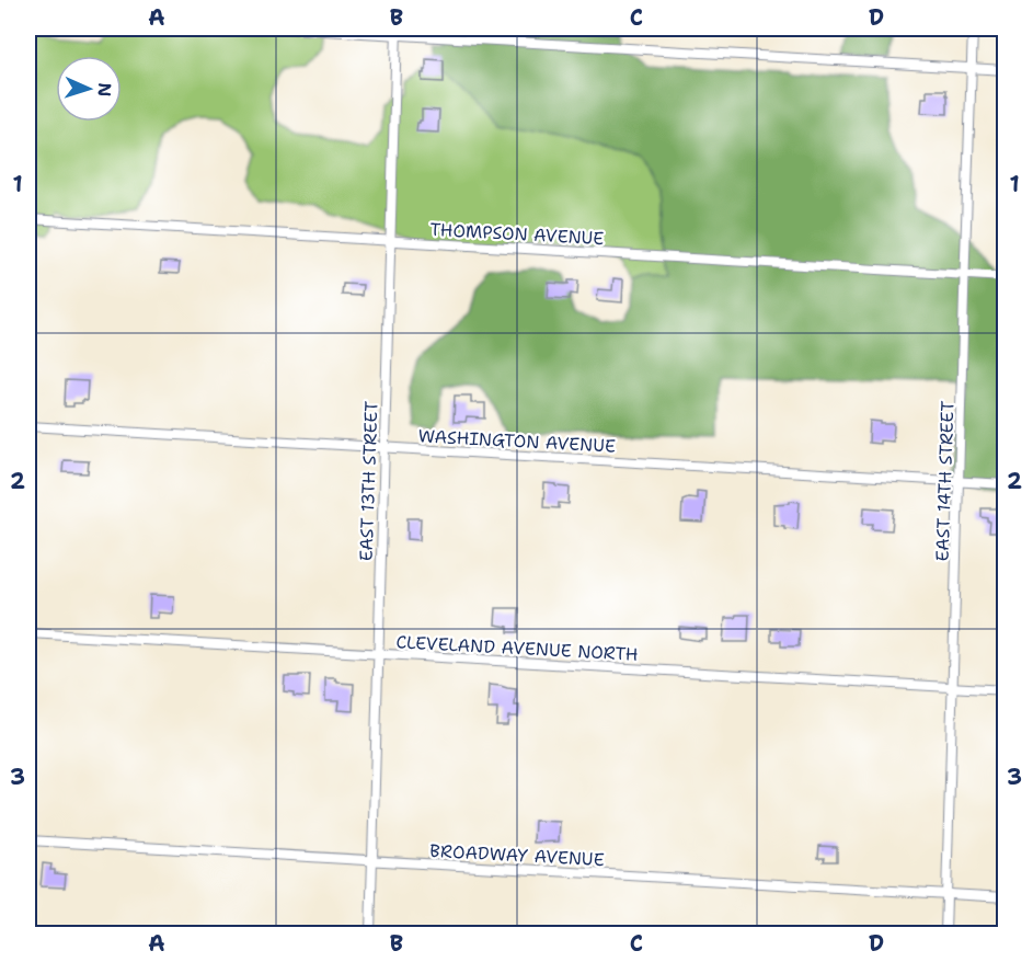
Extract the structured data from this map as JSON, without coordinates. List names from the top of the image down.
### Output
{
  "streets": {
    "street": [
      "THOMPSON AVENUE",
      "WASHINGTON AVENUE",
      "EAST 13TH STREET",
      "EAST 14TH STREET",
      "CLEVELAND AVENUE NORTH",
      "BROADWAY AVENUE"
    ]
  },
  "crossings": [
    ["THOMPSON AVENUE", "EAST 13TH STREET"],
    ["THOMPSON AVENUE", "EAST 14TH STREET"],
    ["WASHINGTON AVENUE", "EAST 13TH STREET"],
    ["WASHINGTON AVENUE", "EAST 14TH STREET"],
    ["EAST 13TH STREET", "CLEVELAND AVENUE NORTH"],
    ["EAST 13TH STREET", "BROADWAY AVENUE"],
    ["EAST 14TH STREET", "CLEVELAND AVENUE NORTH"],
    ["EAST 14TH STREET", "BROADWAY AVENUE"]
  ],
  "north": "right",
  "grid": {
    "columns": [
      "A",
      "B",
      "C",
      "D"
    ],
    "rows": ["1", "2", "3"]
  }
}
